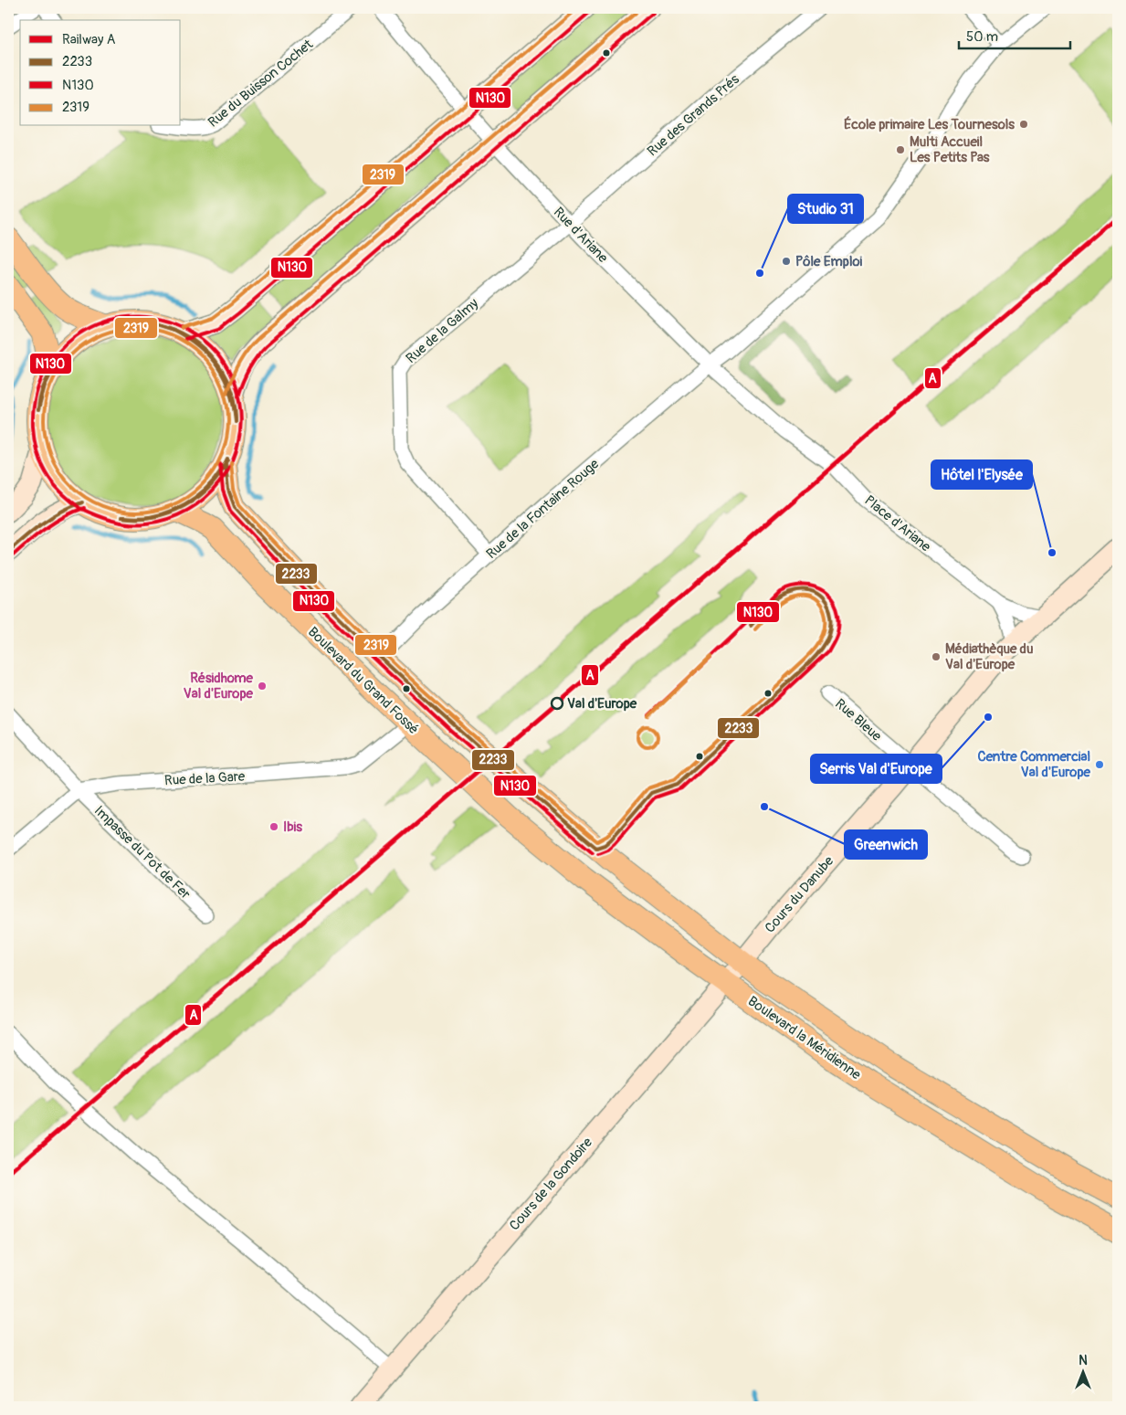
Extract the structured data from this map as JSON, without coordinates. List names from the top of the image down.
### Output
{
  "streets": {
    "main road": [
      "Boulevard du Grand Fossé",
      "Cours du Danube",
      "Boulevard la Méridienne",
      "Cours de la Gondoire"
    ],
    "street": [
      "Rue du Buisson Cochet",
      "Rue des Grands Prés",
      "Rue d'Ariane",
      "Rue de la Galmy",
      "Rue de la Fontaine Rouge",
      "Place d'Ariane",
      "Rue Bleue",
      "Rue de la Gare",
      "Impasse du Pot de Fer"
    ]
  },
  "crossings": [
    ["Rue des Grands Prés", "Rue d'Ariane"],
    ["Rue des Grands Prés", "Rue de la Galmy"],
    ["Rue d'Ariane", "Rue de la Galmy"],
    ["Rue d'Ariane", "Rue de la Fontaine Rouge"],
    ["Rue d'Ariane", "Place d'Ariane"],
    ["Rue de la Galmy", "Rue de la Fontaine Rouge"],
    ["Rue de la Fontaine Rouge", "Boulevard du Grand Fossé"],
    ["Place d'Ariane", "Cours du Danube"],
    ["Boulevard du Grand Fossé", "Rue de la Gare"],
    ["Boulevard du Grand Fossé", "Boulevard la Méridienne"],
    ["Rue Bleue", "Cours du Danube"],
    ["Rue de la Gare", "Impasse du Pot de Fer"],
    ["Cours du Danube", "Boulevard la Méridienne"],
    ["Cours du Danube", "Cours de la Gondoire"],
    ["Boulevard la Méridienne", "Cours de la Gondoire"]
  ],
  "places": [
    "École primaire Les Tournesols",
    "Multi Accueil Les Petits Pas",
    "Pôle Emploi",
    "Studio 31",
    "Hôtel l'Elysée",
    "Médiathèque du Val d'Europe",
    "Résidhome Val d'Europe",
    "Val d'Europe",
    "Serris Val d'Europe",
    "Centre Commercial Val d'Europe",
    "Greenwich",
    "Ibis"
  ],
  "lines": [
    "transit line 2319",
    "transit line N130",
    "rail line A",
    "transit line 2233"
  ],
  "legend": [
    "Railway A",
    "2233",
    "N130",
    "2319"
  ],
  "scale_bar": "50 m",
  "north": "top"
}
